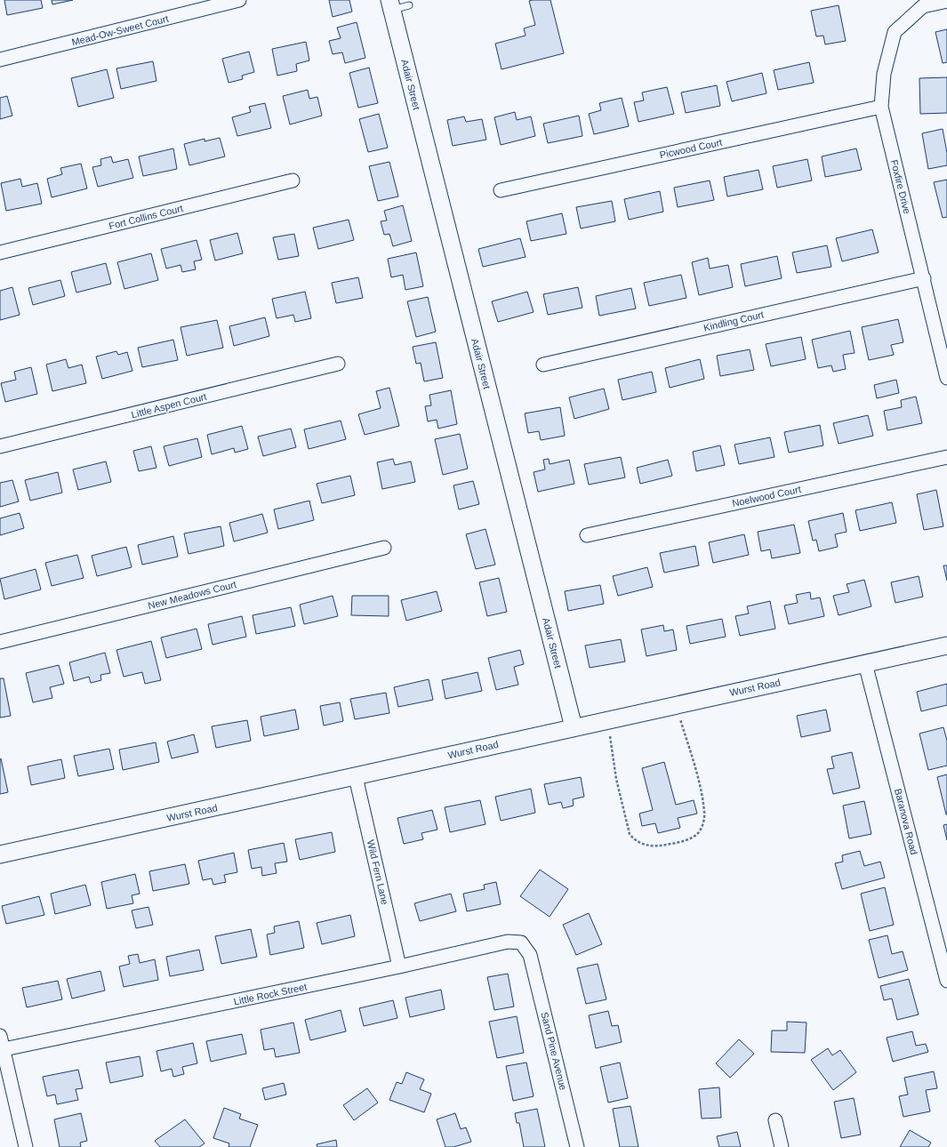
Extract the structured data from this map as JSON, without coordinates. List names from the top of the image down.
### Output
{
  "streets": {
    "street": [
      "Mead-Ow-Sweet Court",
      "Adair Street",
      "Picwood Court",
      "Foxfire Drive",
      "Fort Collins Court",
      "Kindling Court",
      "Little Aspen Court",
      "Noelwood Court",
      "New Meadows Court",
      "Wurst Road",
      "Baranova Road",
      "Wild Fern Lane",
      "Little Rock Street",
      "Sand Pine Avenue"
    ]
  },
  "crossings": [
    ["Adair Street", "Wurst Road"],
    ["Picwood Court", "Foxfire Drive"],
    ["Foxfire Drive", "Kindling Court"],
    ["Wurst Road", "Baranova Road"],
    ["Wurst Road", "Wild Fern Lane"],
    ["Wild Fern Lane", "Little Rock Street"],
    ["Little Rock Street", "Sand Pine Avenue"]
  ]
}
